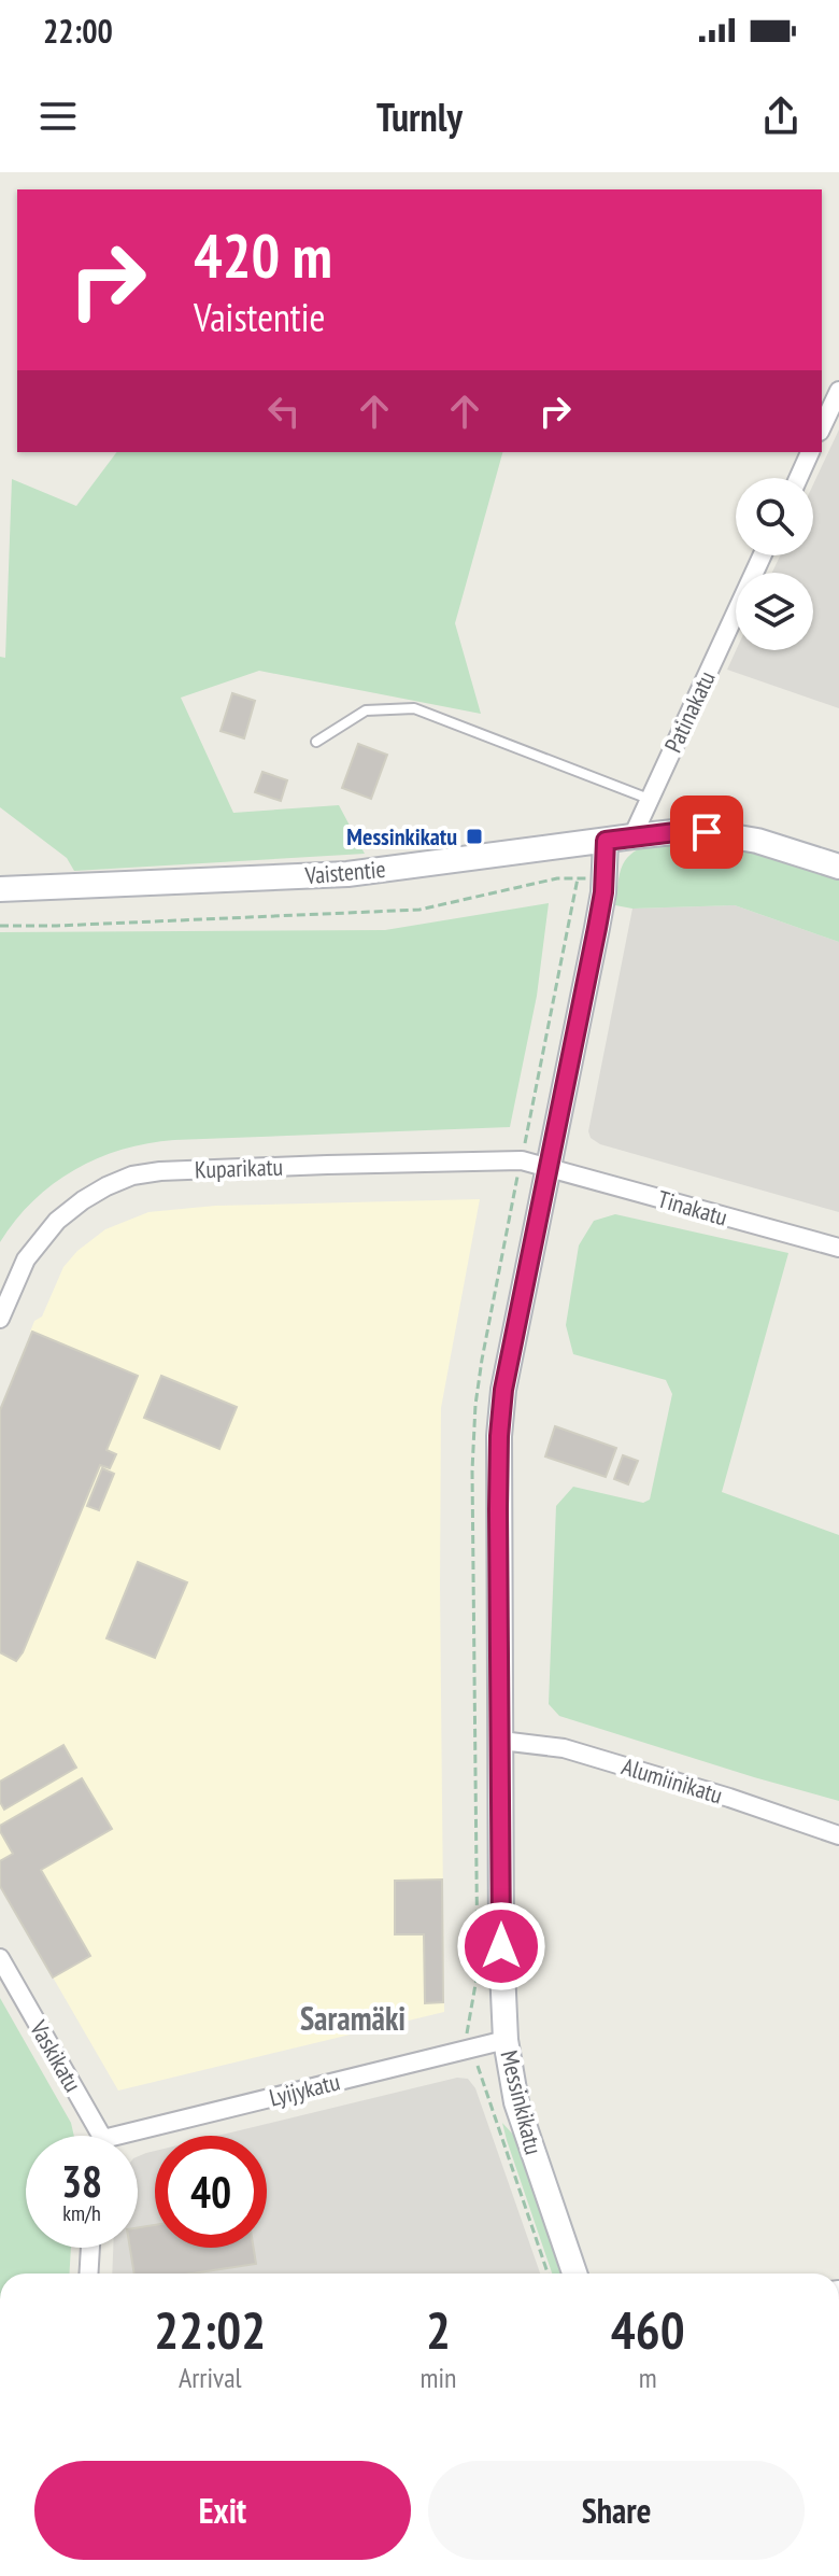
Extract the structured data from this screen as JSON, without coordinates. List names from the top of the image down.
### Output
{
  "streets": {
    "street": [
      "Patinakatu",
      "Vaistentie",
      "Kuparikatu",
      "Tinakatu",
      "Alumiinikatu",
      "Vaskikatu",
      "Lyijykatu",
      "Messinkikatu"
    ]
  },
  "crossings": [
    ["Patinakatu", "Vaistentie"],
    ["Vaistentie", "Messinkikatu"],
    ["Kuparikatu", "Tinakatu"],
    ["Kuparikatu", "Messinkikatu"],
    ["Tinakatu", "Messinkikatu"],
    ["Alumiinikatu", "Messinkikatu"],
    ["Lyijykatu", "Messinkikatu"]
  ],
  "districts": ["Saramäki"],
  "places": {
    "transit": ["Messinkikatu"]
  },
  "page": {
    "status": "22:00",
    "header": "Turnly",
    "turn": ["420 m", "Vaistentie"],
    "speed": "38 km/h",
    "limit": "40",
    "eta": [
      "22:02",
      "Arrival",
      "2",
      "min",
      "460",
      "m"
    ],
    "buttons": ["Exit", "Share"]
  }
}
